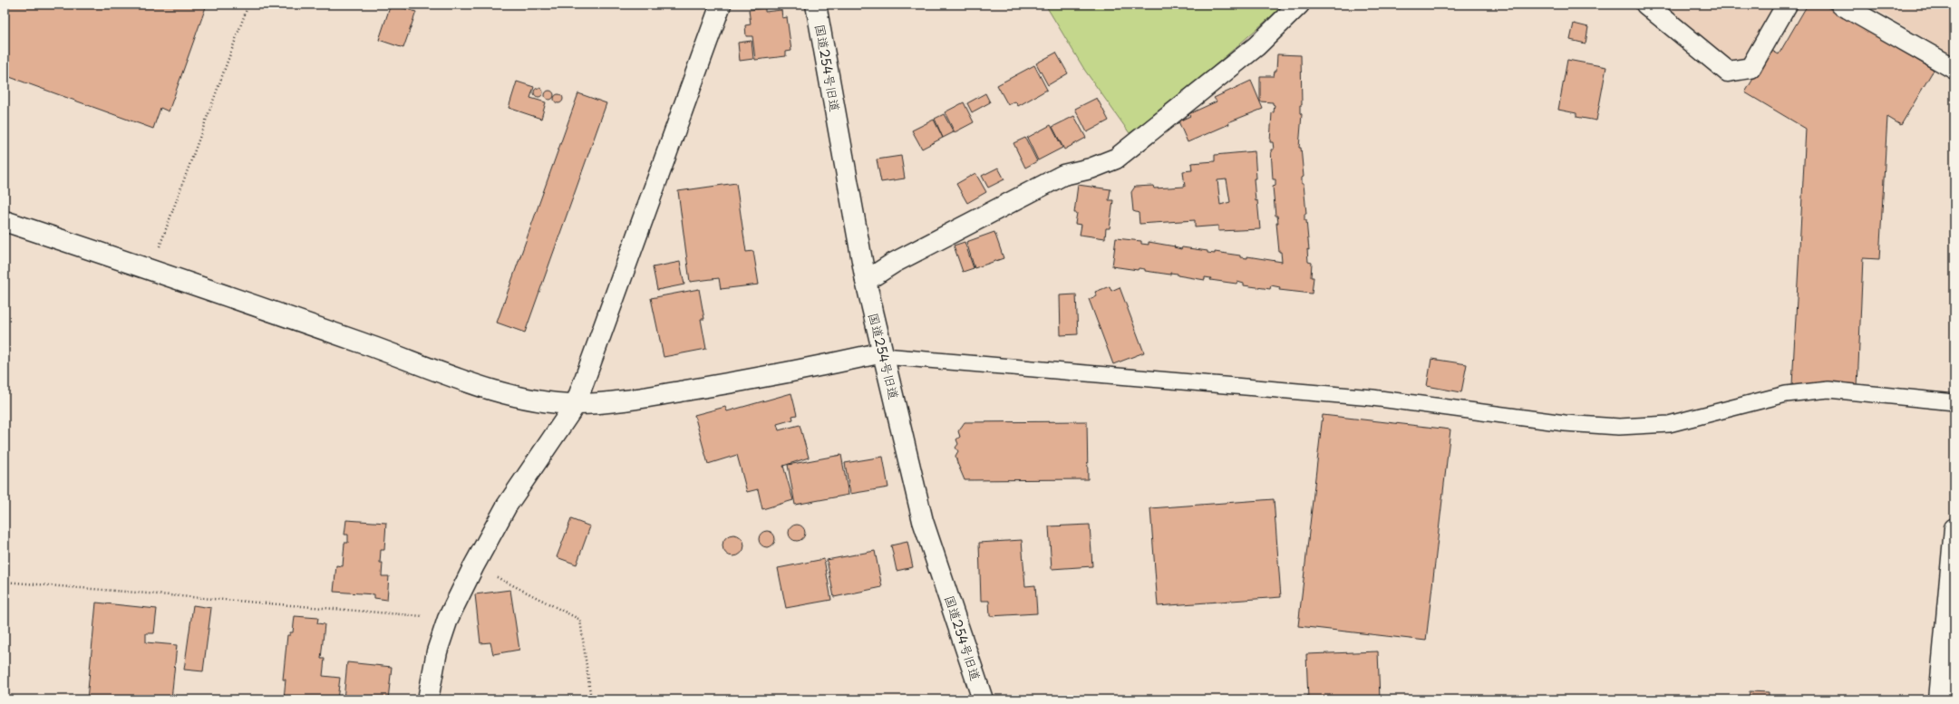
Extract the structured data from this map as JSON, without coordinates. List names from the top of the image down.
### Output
{
  "streets": {
    "street": ["国道254号旧道"]
  }
}
